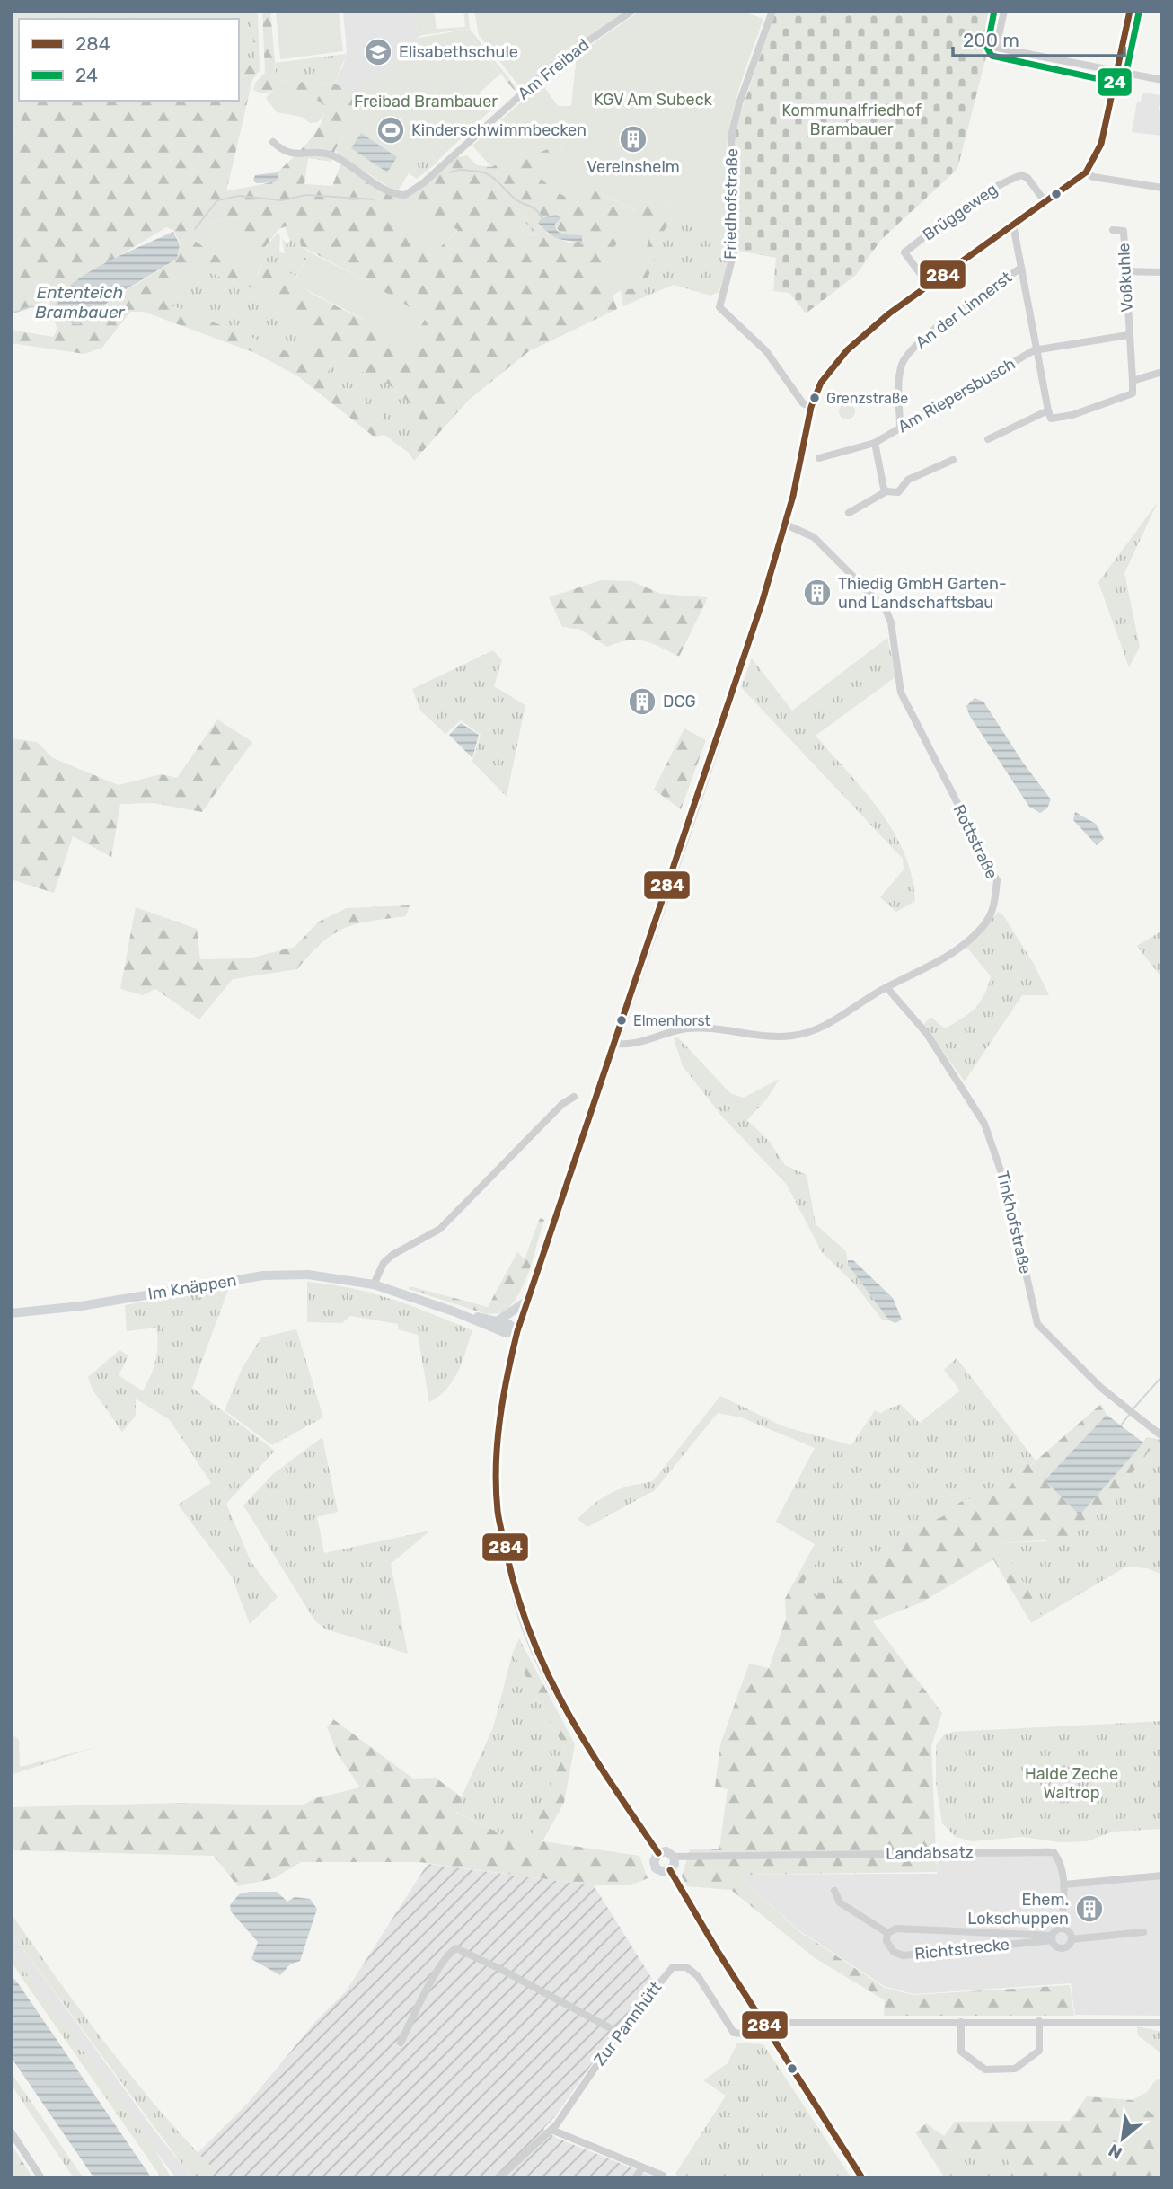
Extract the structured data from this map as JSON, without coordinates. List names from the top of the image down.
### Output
{
  "streets": {
    "main road": ["Im Knäppen"],
    "street": [
      "Am Freibad",
      "Friedhofstraße",
      "Brüggeweg",
      "Voßkuhle",
      "An der Linnerst",
      "Am Riepersbusch",
      "Rottstraße",
      "Tinkhofstraße",
      "Landabsatz",
      "Richtstrecke",
      "Zur Pannhütt"
    ]
  },
  "crossings": [
    ["Voßkuhle", "Am Riepersbusch"],
    ["An der Linnerst", "Am Riepersbusch"],
    ["Rottstraße", "Tinkhofstraße"]
  ],
  "water": ["Ententeich Brambauer"],
  "parks": [
    "KGV Am Subeck",
    "Freibad Brambauer",
    "Kommunalfriedhof Brambauer",
    "Halde Zeche Waltrop"
  ],
  "places": {
    "school or university": ["Elisabethschule"],
    "sports": ["Kinderschwimmbecken"],
    "building": [
      "Vereinsheim",
      "Thiedig GmbH Garten- und Landschaftsbau",
      "DCG",
      "Ehem. Lokschuppen"
    ],
    "other": ["Grenzstraße", "Elmenhorst"]
  },
  "lines": ["transit line 284", "transit line 24"],
  "legend": ["284", "24"],
  "scale_bar": "200 m",
  "north": "bottom left"
}
